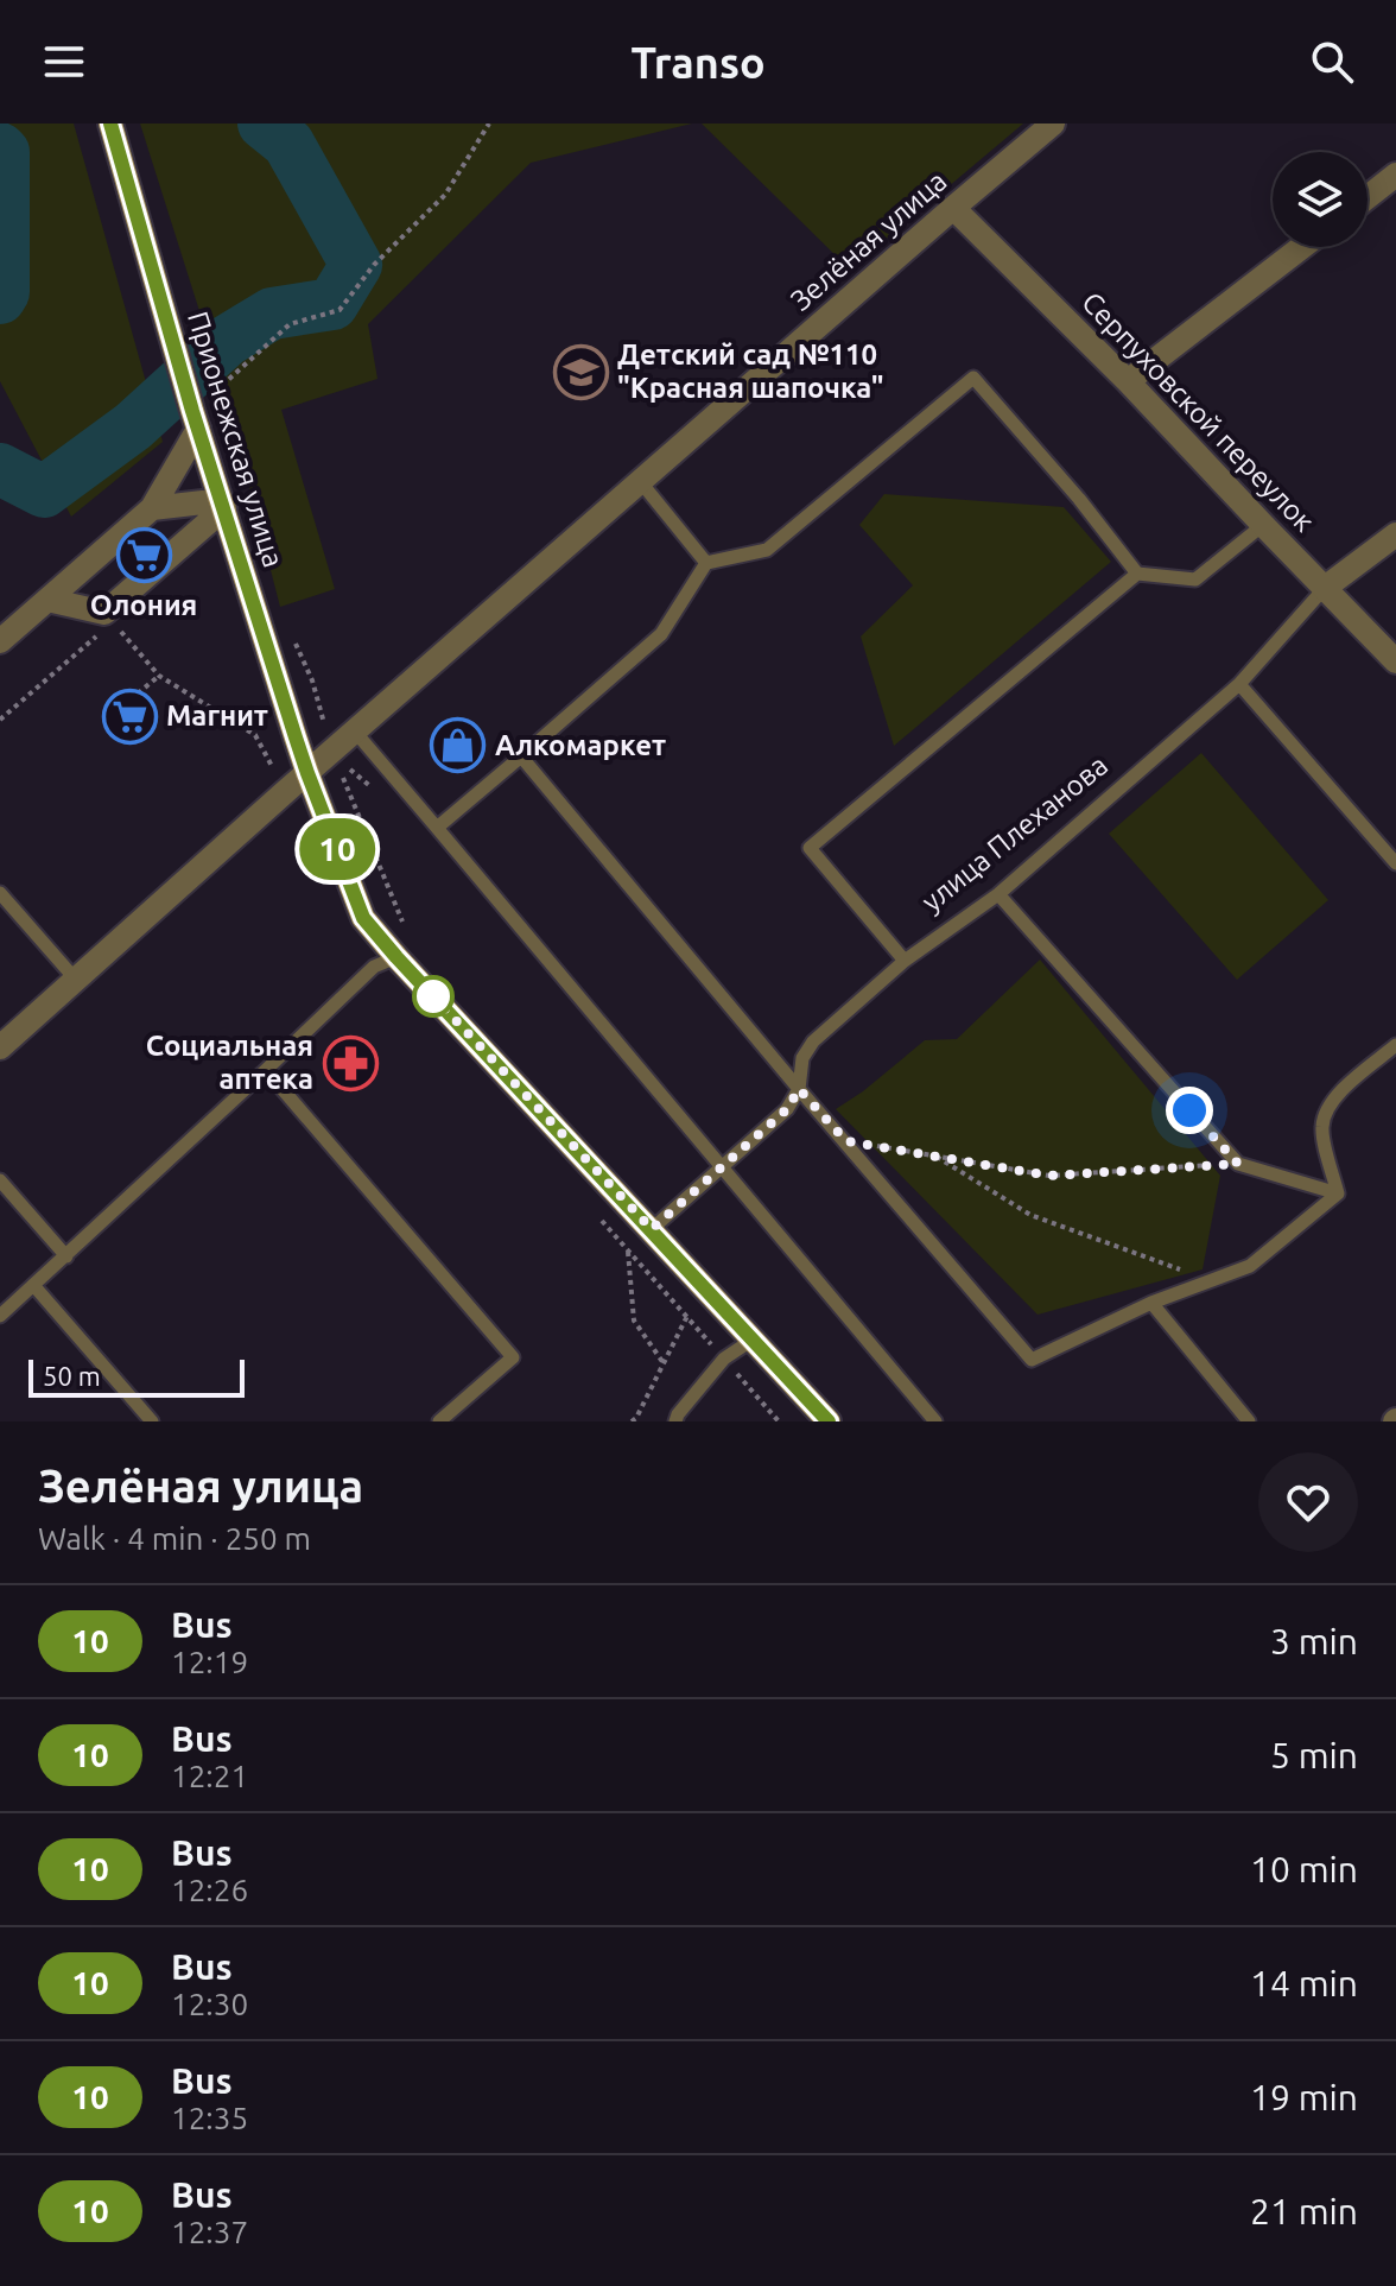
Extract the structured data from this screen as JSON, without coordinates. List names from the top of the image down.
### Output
{
  "streets": {
    "main road": ["Прионежская улица"],
    "street": ["Зелёная улица", "Серпуховской переулок", "улица Плеханова"]
  },
  "crossings": [
    ["Зелёная улица", "Серпуховской переулок"],
    ["Зелёная улица", "Прионежская улица"],
    ["Серпуховской переулок", "улица Плеханова"],
    ["Прионежская улица", "улица Плеханова"]
  ],
  "places": {
    "school or university": ["Детский сад №110 \"Красная шапочка\""],
    "supermarket": ["Олония", "Магнит"],
    "shop": ["Алкомаркет"],
    "pharmacy": ["Социальная аптека"]
  },
  "lines": ["bus line 10"],
  "scale_bar": "50 m",
  "page": {
    "header": "Transo",
    "on_map": "10",
    "scale": "50 m",
    "heading": ["Зелёная улица", "Walk · 4 min · 250 m"],
    "list": [
      {
        "mark": "10",
        "name": "Bus",
        "note": "12:19",
        "value": "3 min"
      },
      {
        "mark": "10",
        "name": "Bus",
        "note": "12:21",
        "value": "5 min"
      },
      {
        "mark": "10",
        "name": "Bus",
        "note": "12:26",
        "value": "10 min"
      },
      {
        "mark": "10",
        "name": "Bus",
        "note": "12:30",
        "value": "14 min"
      },
      {
        "mark": "10",
        "name": "Bus",
        "note": "12:35",
        "value": "19 min"
      },
      {
        "mark": "10",
        "name": "Bus",
        "note": "12:37",
        "value": "21 min"
      }
    ]
  }
}
